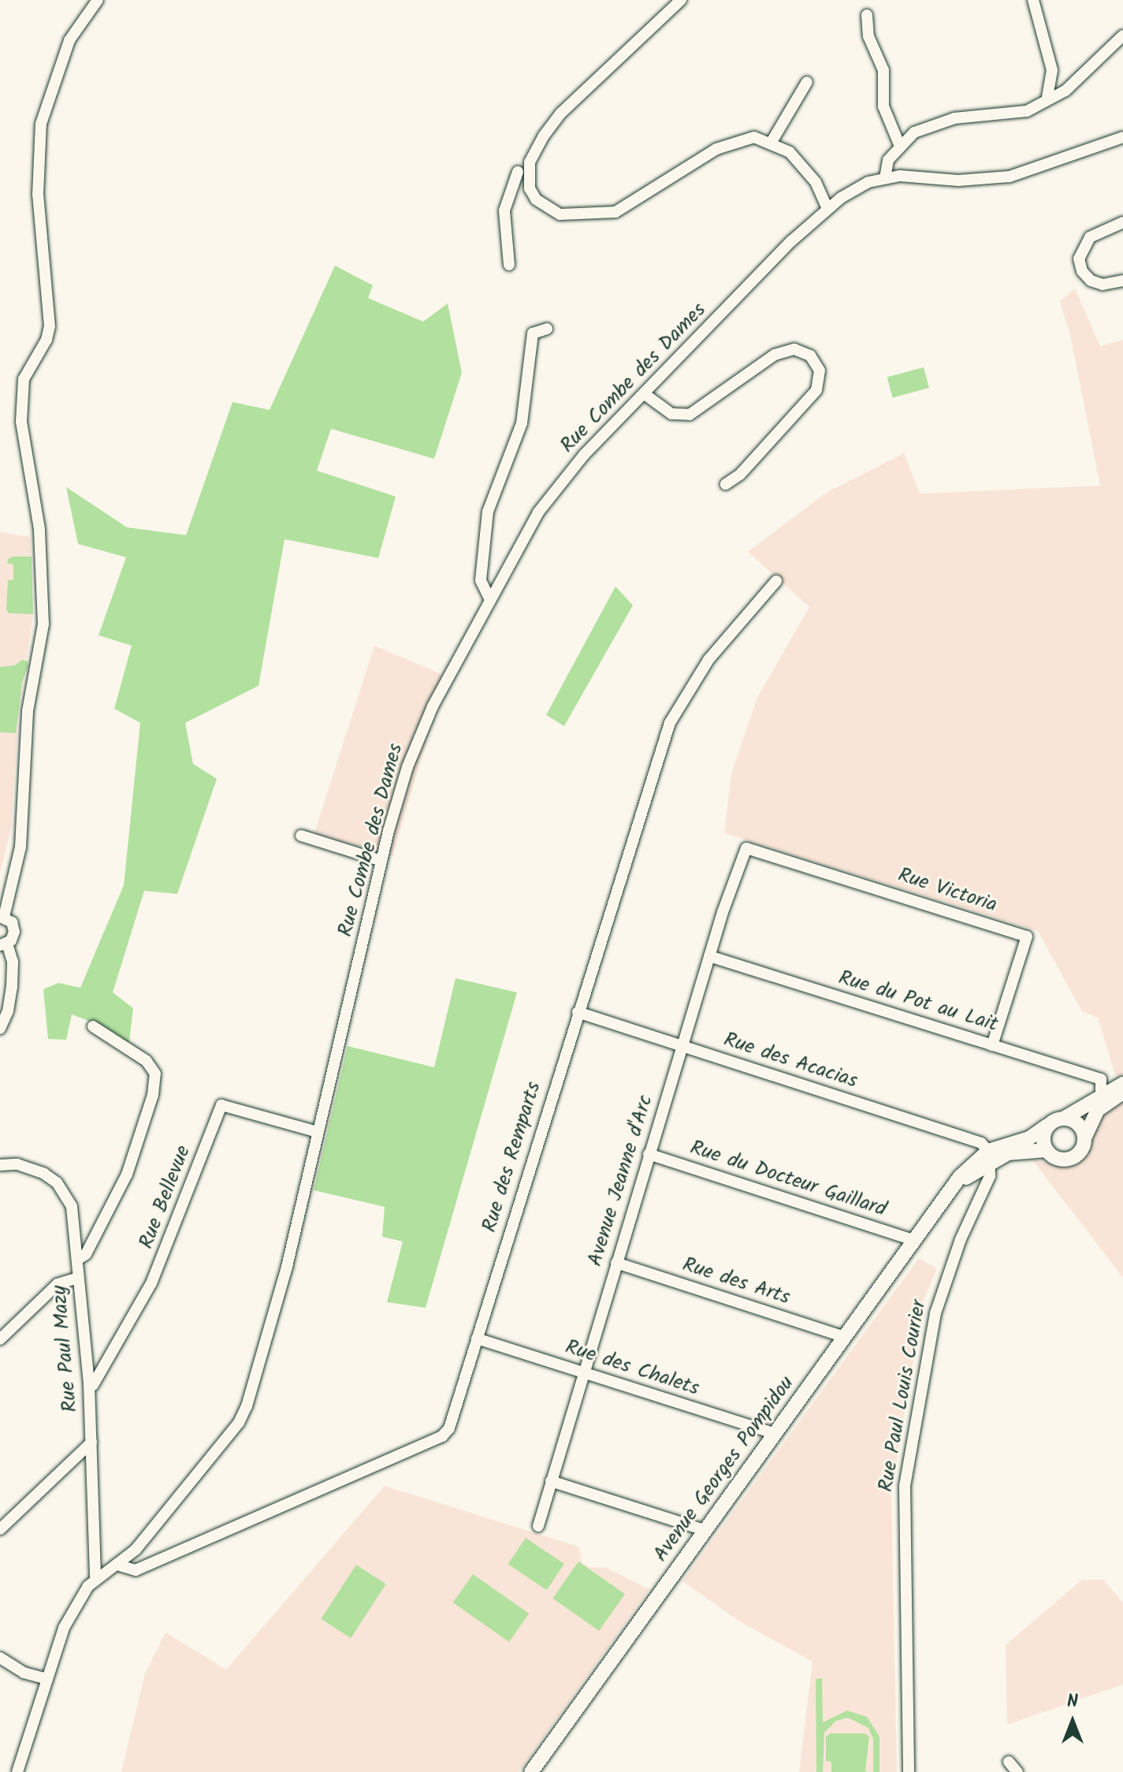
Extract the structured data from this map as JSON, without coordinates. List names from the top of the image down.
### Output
{
  "streets": {
    "main road": ["Avenue Georges Pompidou"],
    "street": [
      "Rue Combe des Dames",
      "Rue Victoria",
      "Rue du Pot au Lait",
      "Rue des Acacias",
      "Rue des Remparts",
      "Rue du Docteur Gaillard",
      "Avenue Jeanne d'Arc",
      "Rue Bellevue",
      "Rue des Arts",
      "Rue Paul Mazy",
      "Rue des Chalets",
      "Rue Paul Louis Courier"
    ]
  },
  "crossings": [
    ["Rue Combe des Dames", "Rue des Remparts"],
    ["Rue Combe des Dames", "Rue Bellevue"],
    ["Rue Combe des Dames", "Rue Paul Mazy"],
    ["Rue Victoria", "Rue du Pot au Lait"],
    ["Rue Victoria", "Avenue Jeanne d'Arc"],
    ["Rue du Pot au Lait", "Avenue Jeanne d'Arc"],
    ["Rue des Acacias", "Rue des Remparts"],
    ["Rue des Acacias", "Avenue Jeanne d'Arc"],
    ["Rue des Acacias", "Rue Paul Louis Courier"],
    ["Rue des Acacias", "Avenue Georges Pompidou"],
    ["Rue des Remparts", "Rue des Chalets"],
    ["Rue du Docteur Gaillard", "Avenue Jeanne d'Arc"],
    ["Rue du Docteur Gaillard", "Avenue Georges Pompidou"],
    ["Avenue Jeanne d'Arc", "Rue des Arts"],
    ["Avenue Jeanne d'Arc", "Rue des Chalets"],
    ["Rue Bellevue", "Rue Paul Mazy"],
    ["Rue des Arts", "Avenue Georges Pompidou"],
    ["Rue des Chalets", "Avenue Georges Pompidou"],
    ["Rue Paul Louis Courier", "Avenue Georges Pompidou"]
  ],
  "north": "top"
}
